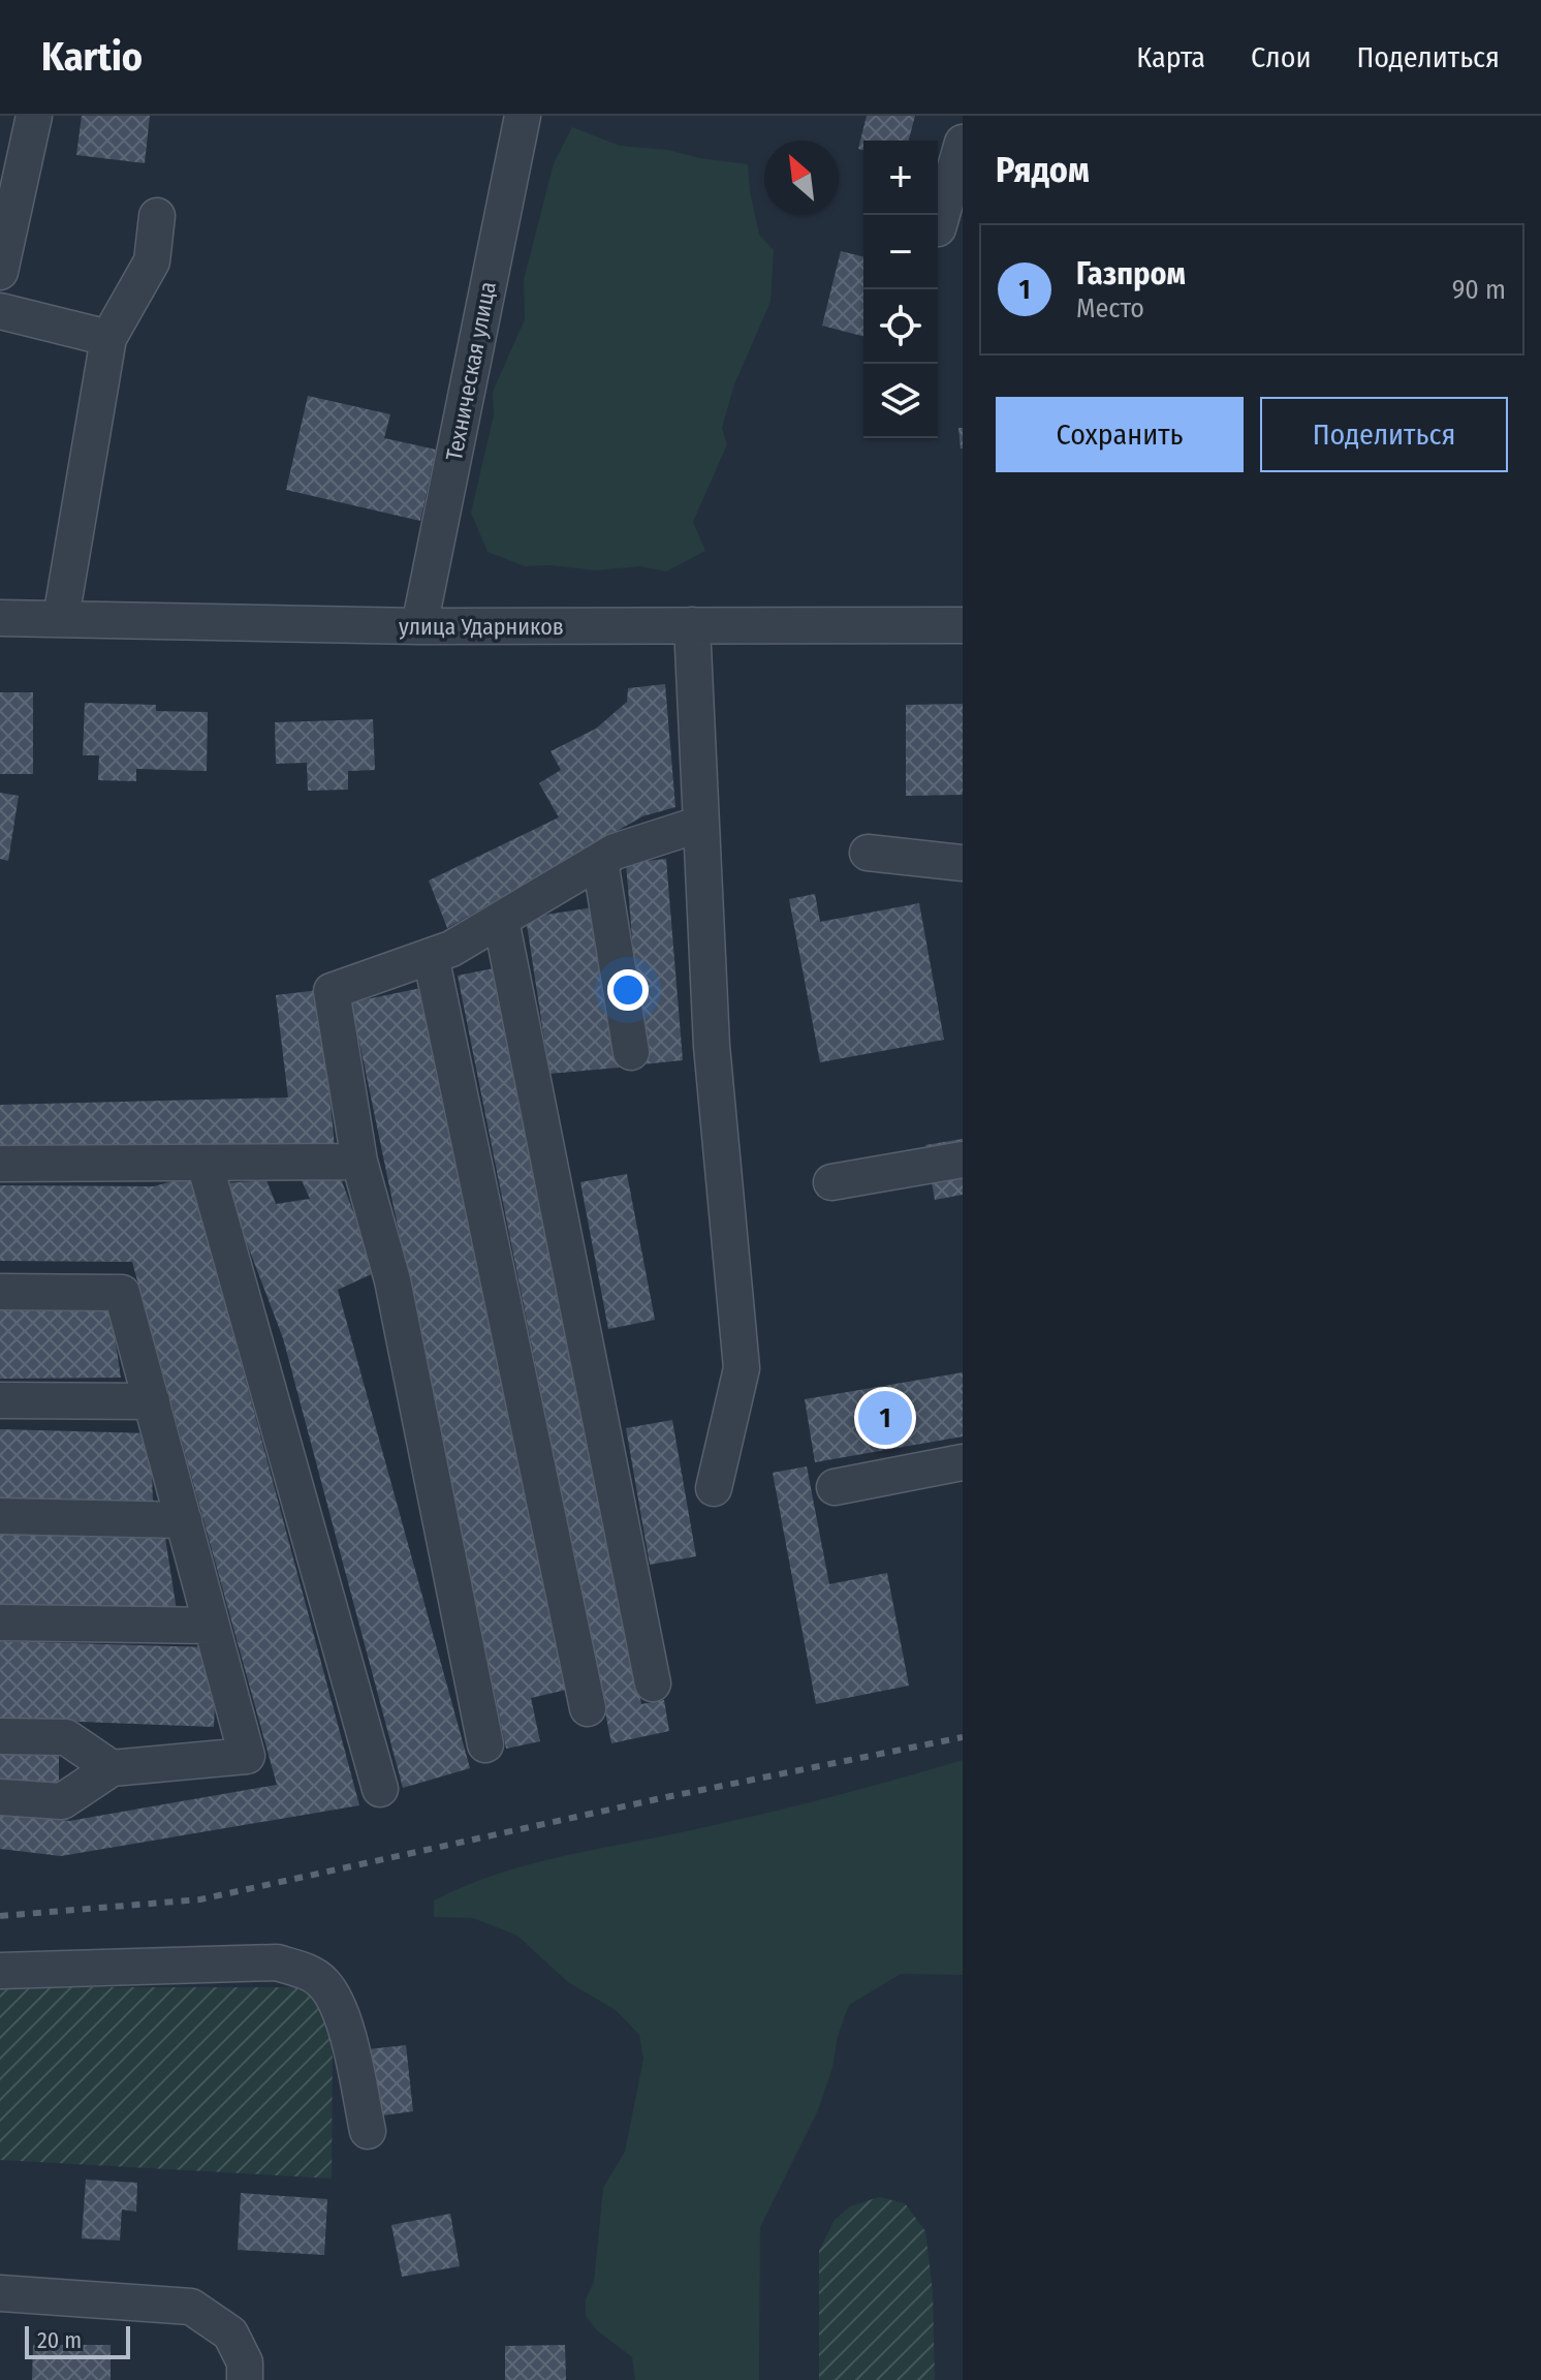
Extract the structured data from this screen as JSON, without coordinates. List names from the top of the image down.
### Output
{
  "streets": {
    "street": ["Техническая улица", "улица Ударников"]
  },
  "crossings": [
    ["Техническая улица", "улица Ударников"]
  ],
  "scale_bar": "20 m",
  "north": "top left",
  "page": {
    "header": "Kartio",
    "nav": ["Карта", "Слои", "Поделиться"],
    "heading": "Рядом",
    "map_buttons": ["+", "−"],
    "list": [
      {
        "mark": "1",
        "name": "Газпром",
        "note": "Место",
        "value": "90 m"
      }
    ],
    "buttons": ["Сохранить", "Поделиться"],
    "pins": "1",
    "scale": "20 m"
  }
}
